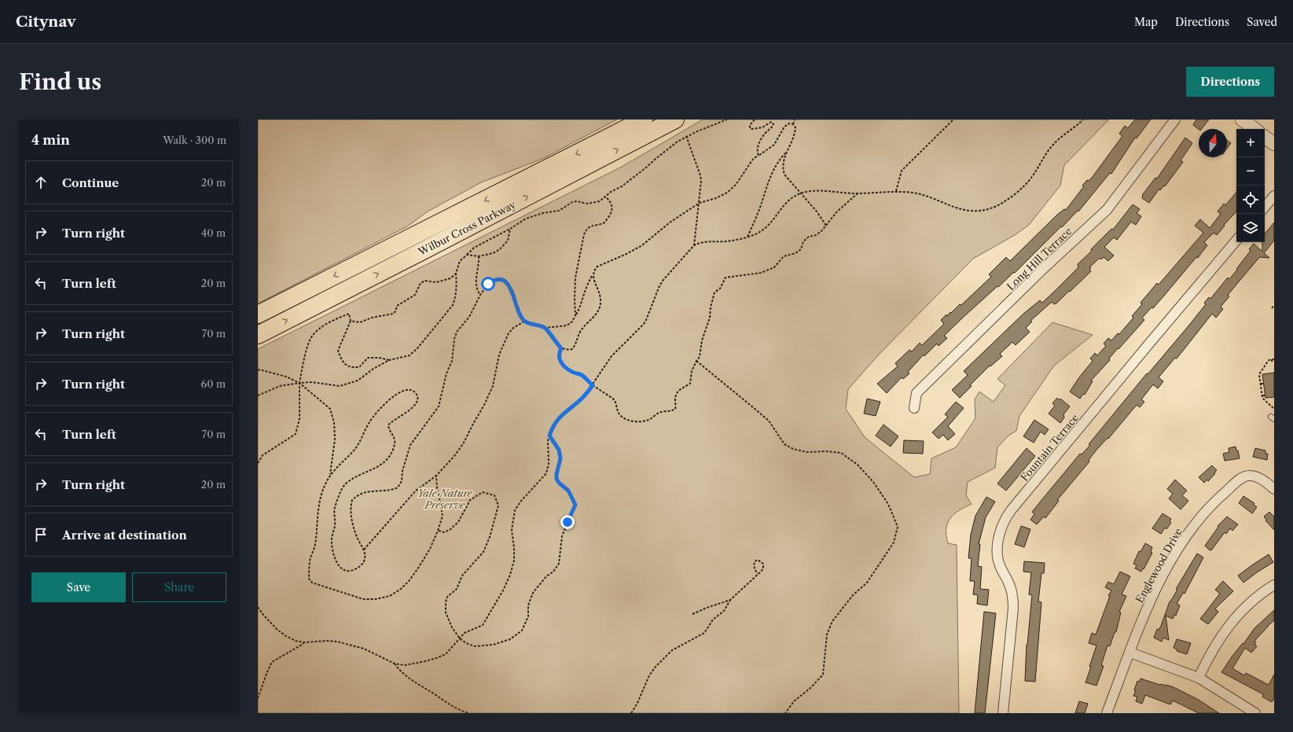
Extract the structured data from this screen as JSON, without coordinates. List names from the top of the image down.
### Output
{
  "streets": {
    "highway": ["Wilbur Cross Parkway"],
    "street": ["Long Hill Terrace", "Fountain Terrace", "Englewood Drive"]
  },
  "parks": ["Yale Nature Preserve"],
  "north": "top",
  "page": {
    "header": "Citynav",
    "nav": ["Map", "Directions", "Saved"],
    "buttons": [
      "Directions",
      ["Save", "Share"]
    ],
    "title": "Find us",
    "heading": ["4 min", "Walk · 300 m"],
    "map_buttons": ["+", "−"],
    "list": [
      ["Continue", "20 m"],
      ["Turn right", "40 m"],
      ["Turn left", "20 m"],
      ["Turn right", "70 m"],
      ["Turn right", "60 m"],
      ["Turn left", "70 m"],
      ["Turn right", "20 m"],
      "Arrive at destination"
    ]
  }
}
